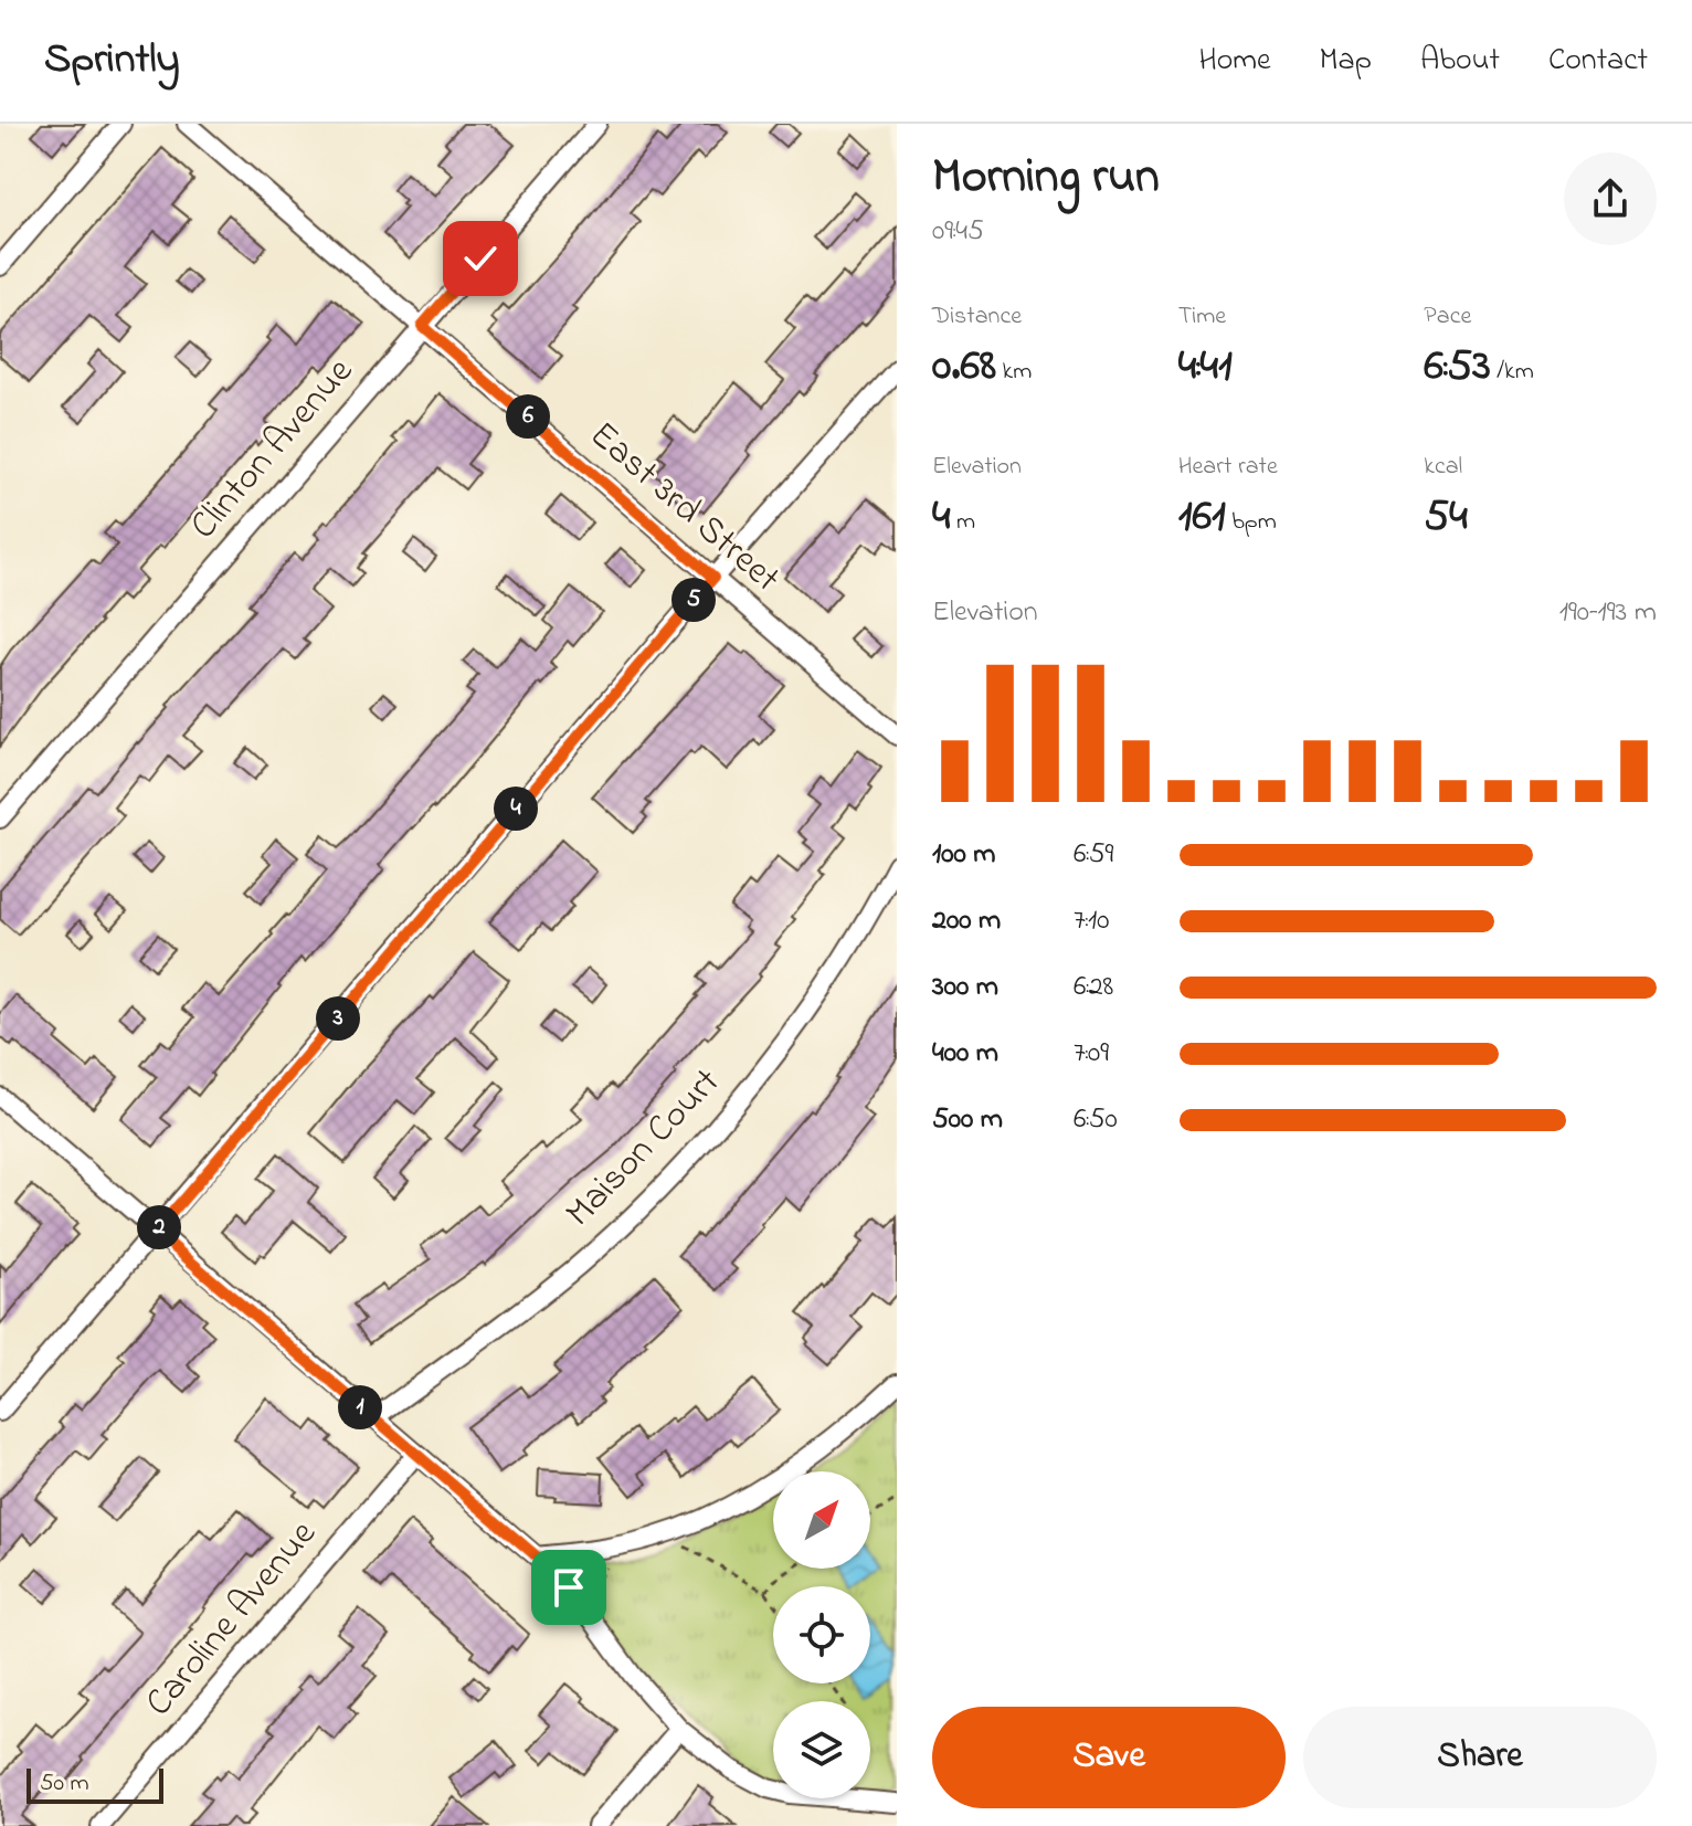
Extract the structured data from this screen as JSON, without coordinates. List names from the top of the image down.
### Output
{
  "streets": {
    "street": [
      "Clinton Avenue",
      "East 3rd Street",
      "Maison Court",
      "Caroline Avenue"
    ]
  },
  "crossings": [
    ["Clinton Avenue", "East 3rd Street"]
  ],
  "scale_bar": "50 m",
  "north": "top right",
  "page": {
    "header": "Sprintly",
    "nav": [
      "Home",
      "Map",
      "About",
      "Contact"
    ],
    "heading": ["Morning run", "09:45"],
    "stats": [
      ["Distance", "0.68 km"],
      ["Time", "4:41"],
      ["Pace", "6:53 /km"],
      ["Elevation", "4 m"],
      ["Heart rate", "161 bpm"],
      ["kcal", "54"]
    ],
    "pins": [
      "6",
      "5",
      "4",
      "3",
      "2",
      "1"
    ],
    "chart": ["Elevation", "190–193 m"],
    "list": [
      {
        "name": "100 m",
        "note": "6:59"
      },
      {
        "name": "200 m",
        "note": "7:10"
      },
      {
        "name": "300 m",
        "note": "6:28"
      },
      {
        "name": "400 m",
        "note": "7:09"
      },
      {
        "name": "500 m",
        "note": "6:50"
      }
    ],
    "buttons": ["Save", "Share"],
    "scale": "50 m"
  }
}
